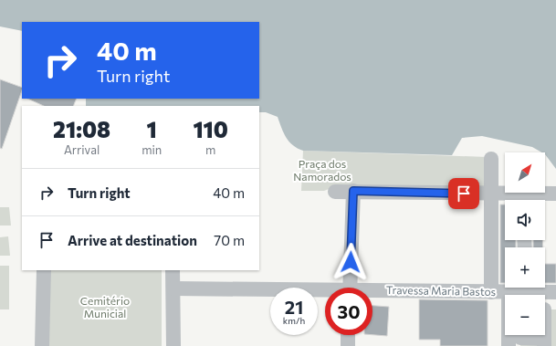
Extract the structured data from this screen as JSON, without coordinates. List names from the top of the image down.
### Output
{
  "streets": {
    "street": ["Travessa Maria Bastos"]
  },
  "parks": ["Praça dos Namorados", "Cemitério Municial"],
  "north": "top right",
  "page": {
    "turn": ["40 m", "Turn right"],
    "eta": [
      "21:08",
      "Arrival",
      "1",
      "min",
      "110",
      "m"
    ],
    "map_buttons": ["+", "−"],
    "list": [
      {
        "name": "Turn right",
        "value": "40 m"
      },
      {
        "name": "Arrive at destination",
        "value": "70 m"
      }
    ],
    "speed": "21 km/h",
    "limit": "30"
  }
}
